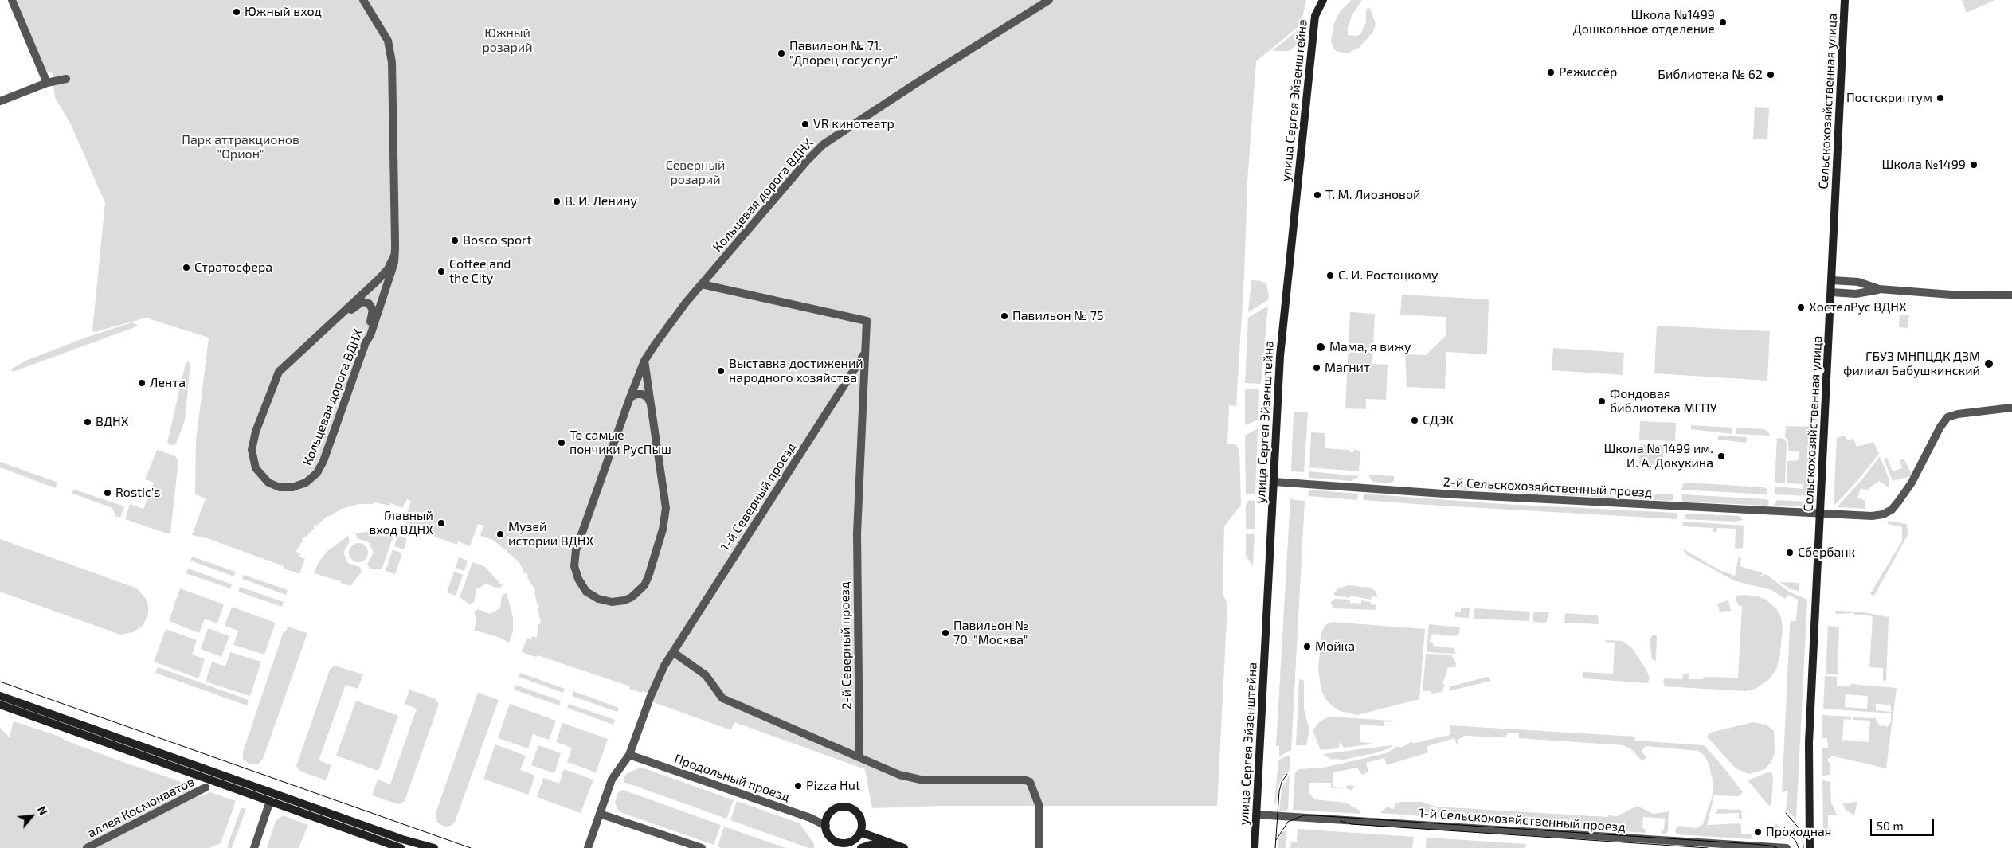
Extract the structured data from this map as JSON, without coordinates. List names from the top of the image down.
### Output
{
  "streets": {
    "main road": ["улица Сергея Эйзенштейна", "Сельскохозяйственная улица"],
    "street": [
      "Кольцевая дорога ВДНХ",
      "2-й Сельскохозяйственный проезд",
      "1-й Северный проезд",
      "2-й Северный проезд",
      "Продольный проезд",
      "аллея Космонавтов",
      "1-й Сельскохозяйственный проезд"
    ]
  },
  "crossings": [
    ["улица Сергея Эйзенштейна", "2-й Сельскохозяйственный проезд"],
    ["улица Сергея Эйзенштейна", "1-й Сельскохозяйственный проезд"],
    ["Сельскохозяйственная улица", "2-й Сельскохозяйственный проезд"],
    ["Кольцевая дорога ВДНХ", "2-й Северный проезд"],
    ["1-й Северный проезд", "2-й Северный проезд"],
    ["1-й Северный проезд", "Продольный проезд"]
  ],
  "parks": ["Южный розарий", "Парк аттракционов \"Орион\"", "Северный розарий"],
  "places": [
    "Южный вход",
    "Школа №1499 Дошкольное отделение",
    "Павильон № 71. \"Дворец госуслуг\"",
    "Режиссёр",
    "Библиотека № 62",
    "Постскриптум",
    "VR кинотеатр",
    "Школа №1499",
    "Т. М. Лиозновой",
    "В. И. Ленину",
    "Bosco sport",
    "Стратосфера",
    "Coffee and the City",
    "С. И. Ростоцкому",
    "ХостелРус ВДНХ",
    "Павильон № 75",
    "Мама, я вижу",
    "ГБУЗ МНПЦДК ДЗМ филиал Бабушкинский",
    "Магнит",
    "Выставка достижений народного хозяйства",
    "Лента",
    "Фондовая библиотека МГПУ",
    "СДЭК",
    "ВДНХ",
    "Те самые пончики РусПыш",
    "Школа № 1499 им. И. А. Докукина",
    "Rostic's",
    "Главный вход ВДНХ",
    "Музей истории ВДНХ",
    "Сбербанк",
    "Павильон № 70. \"Москва\"",
    "Мойка",
    "Pizza Hut",
    "Проходная"
  ],
  "scale_bar": "50 m",
  "north": "top right"
}
